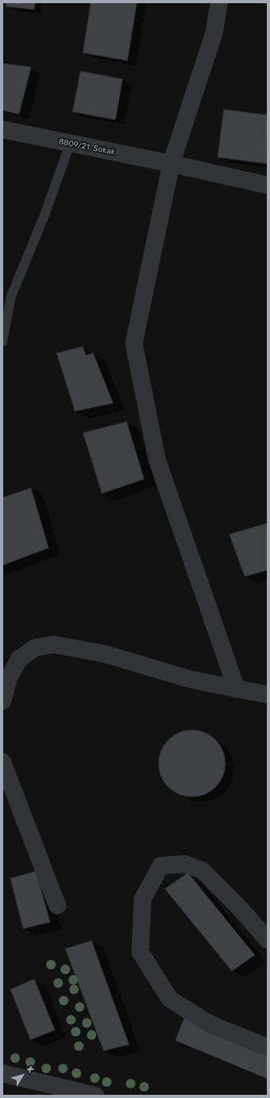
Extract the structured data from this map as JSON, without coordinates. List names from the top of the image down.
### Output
{
  "streets": {
    "street": ["8809/21. Sokak"]
  },
  "north": "top right"
}
